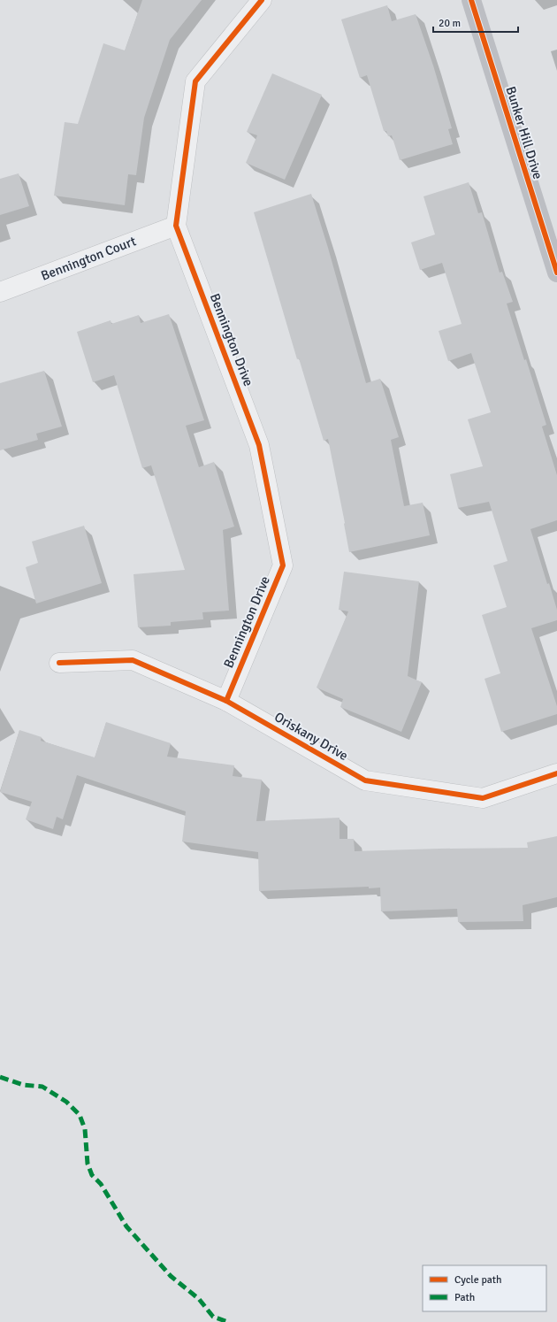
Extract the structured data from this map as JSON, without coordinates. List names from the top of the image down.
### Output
{
  "streets": {
    "street": [
      "Bunker Hill Drive",
      "Bennington Court",
      "Bennington Drive",
      "Oriskany Drive"
    ]
  },
  "crossings": [
    ["Bennington Court", "Bennington Drive"],
    ["Bennington Drive", "Oriskany Drive"]
  ],
  "legend": ["Cycle path", "Path"],
  "scale_bar": "20 m"
}
